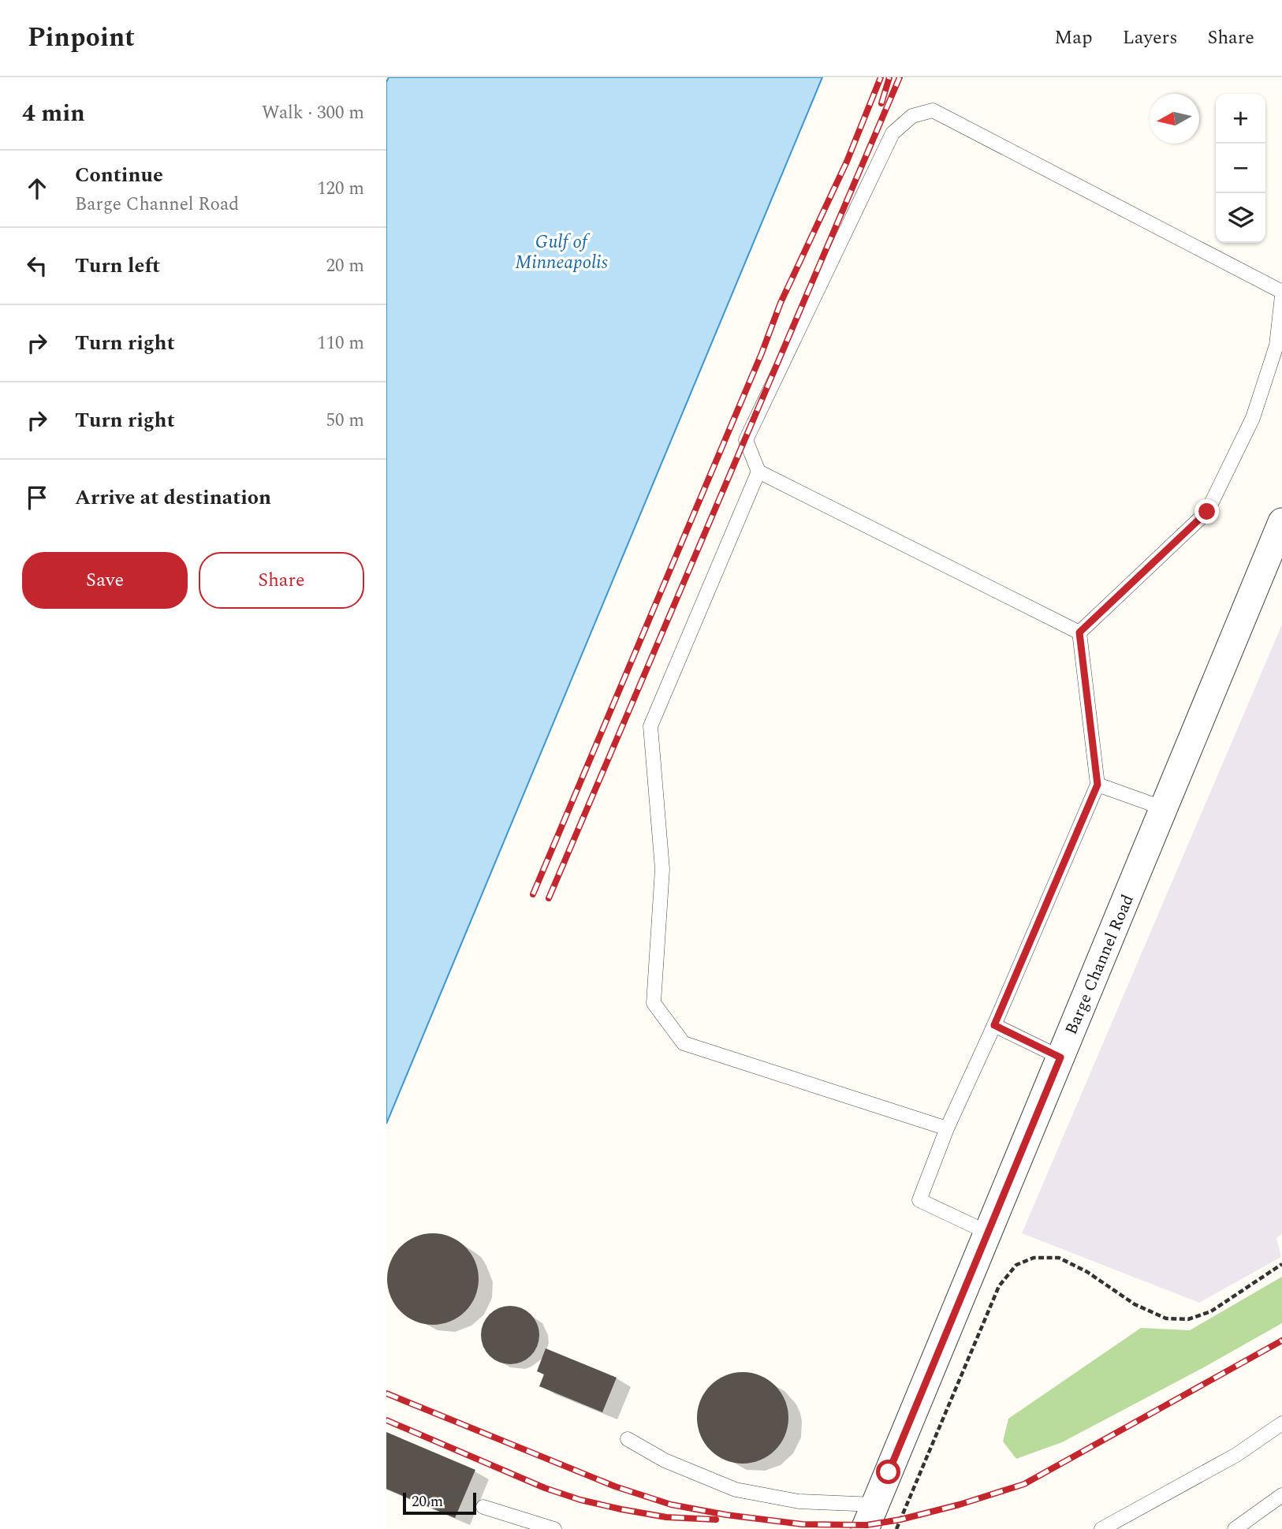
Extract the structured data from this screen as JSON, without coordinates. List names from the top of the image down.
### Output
{
  "streets": {
    "street": ["Barge Channel Road"]
  },
  "water": ["Gulf of Minneapolis"],
  "scale_bar": "20 m",
  "north": "left",
  "page": {
    "header": "Pinpoint",
    "nav": ["Map", "Layers", "Share"],
    "heading": ["4 min", "Walk · 300 m"],
    "map_buttons": ["+", "−"],
    "list": [
      ["Continue", "Barge Channel Road", "120 m"],
      ["Turn left", "20 m"],
      ["Turn right", "110 m"],
      ["Turn right", "50 m"],
      "Arrive at destination"
    ],
    "buttons": ["Save", "Share"],
    "scale": "20 m"
  }
}
